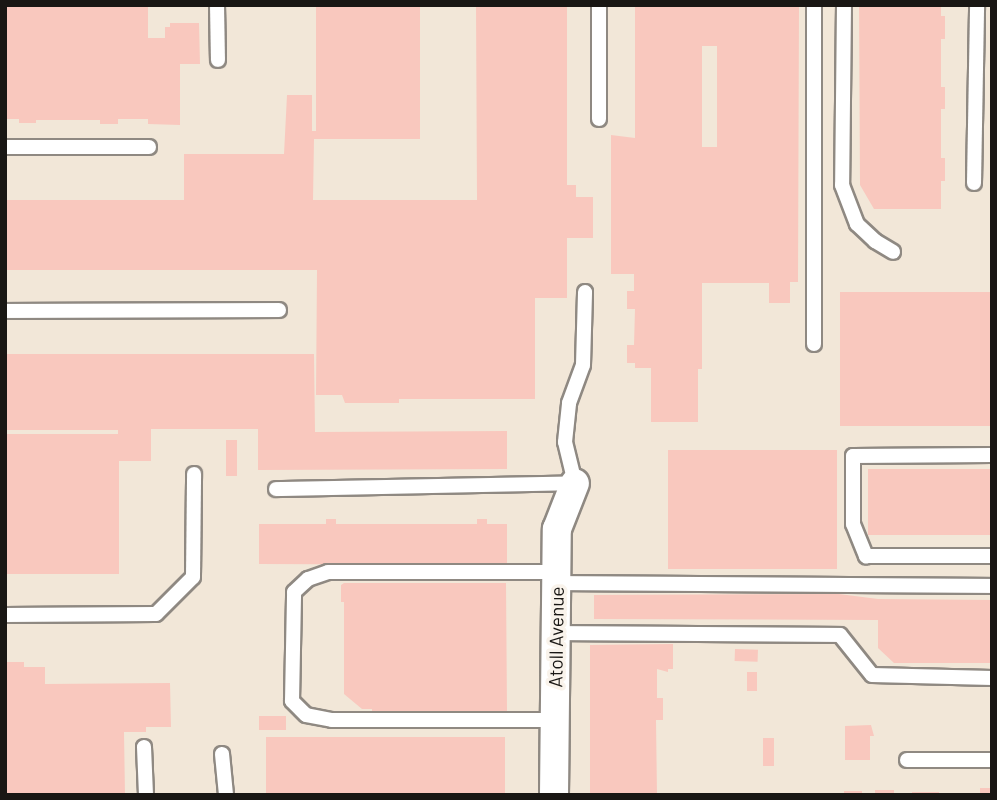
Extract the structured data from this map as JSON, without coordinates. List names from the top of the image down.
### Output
{
  "streets": {
    "street": ["Atoll Avenue"]
  }
}
